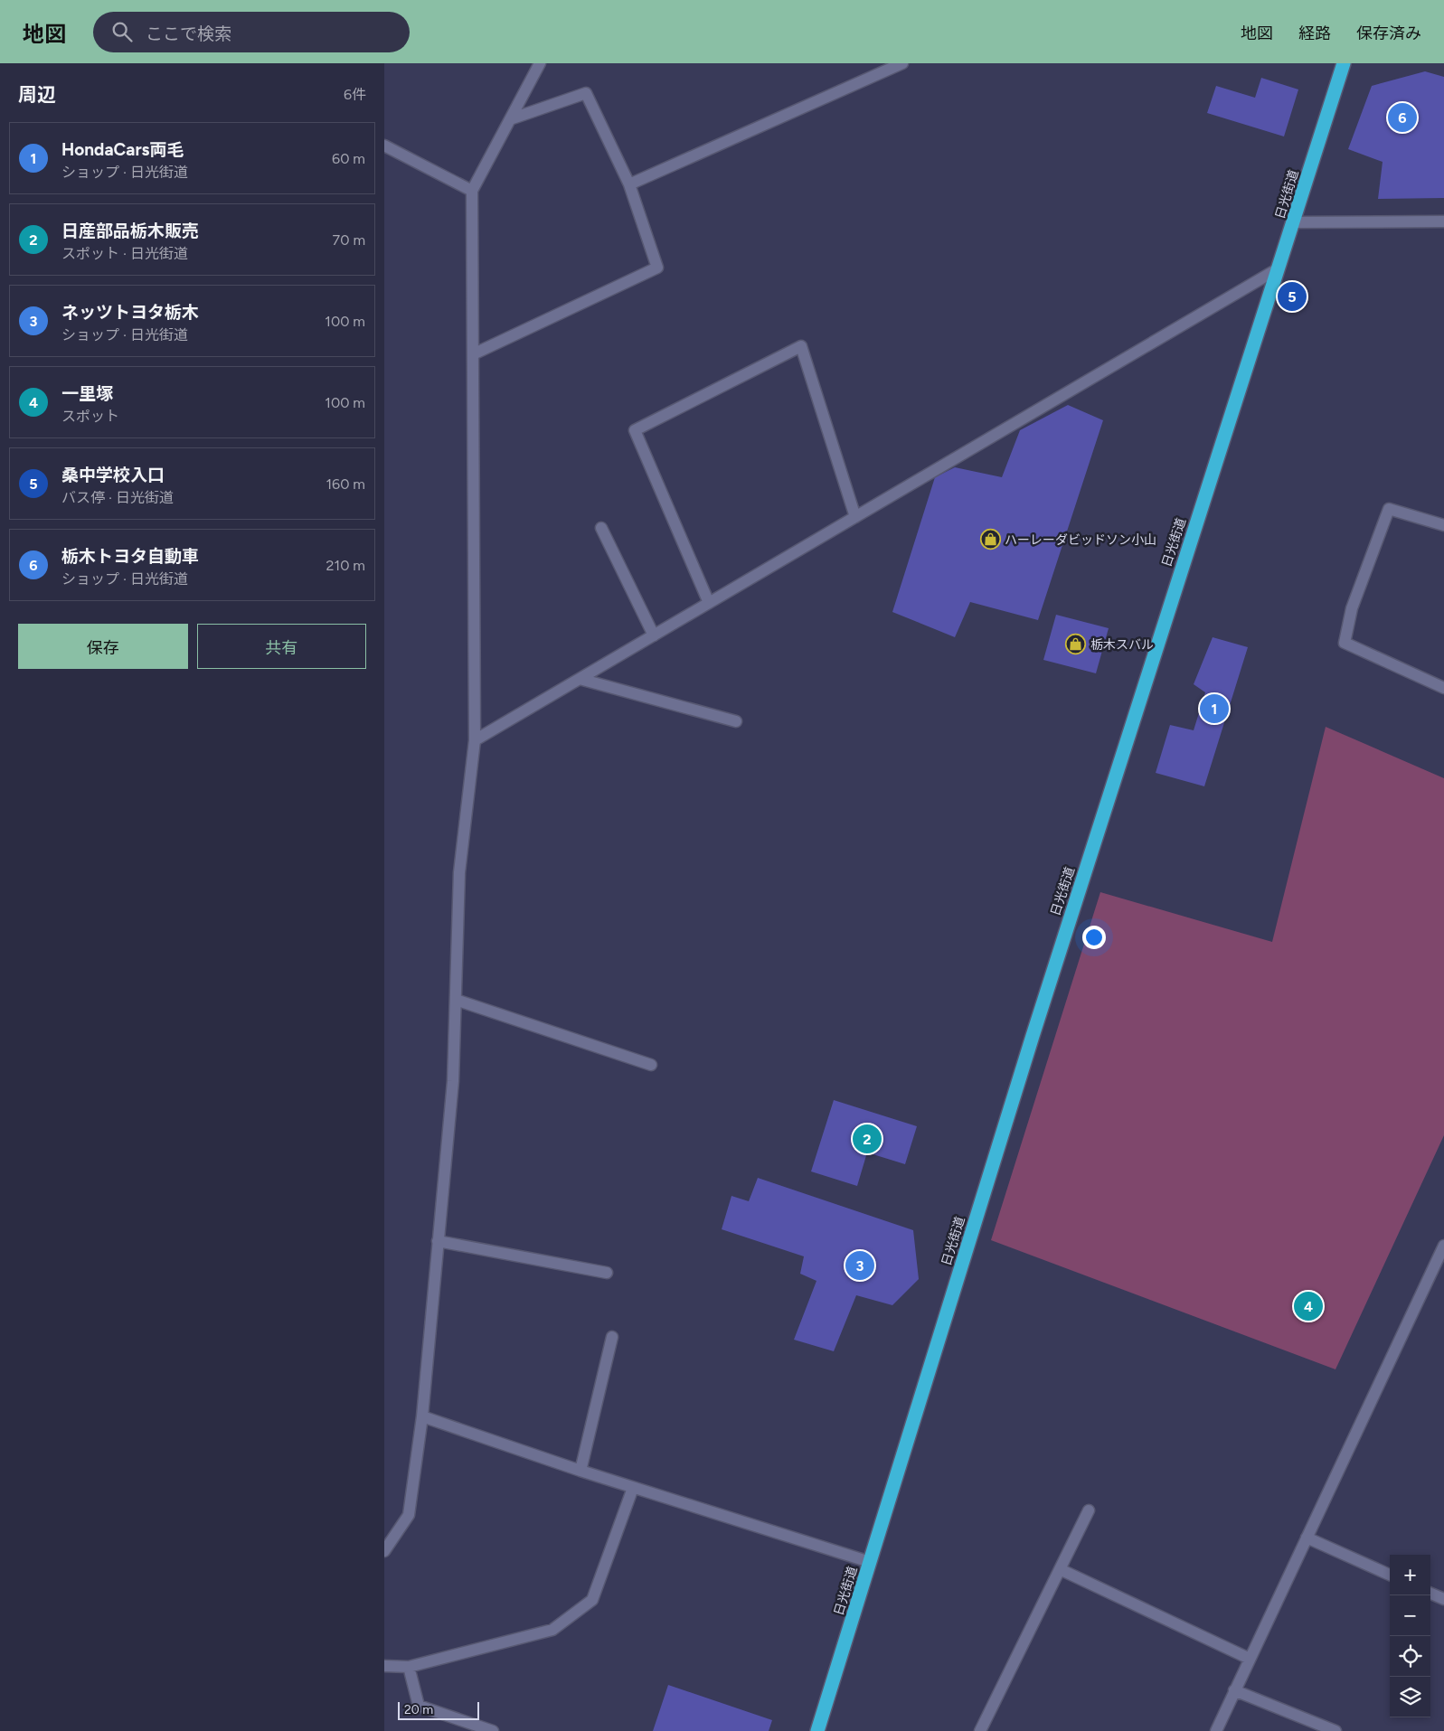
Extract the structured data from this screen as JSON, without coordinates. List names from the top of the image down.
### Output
{
  "streets": {
    "highway": ["日光街道"]
  },
  "places": {
    "shop": ["ハーレーダビッドソン小山", "栃木スバル"]
  },
  "scale_bar": "20 m",
  "page": {
    "header": "地図",
    "search": "ここで検索",
    "nav": ["地図", "経路", "保存済み"],
    "heading": ["周辺", "6件"],
    "pins": [
      "6",
      "5",
      "1",
      "2",
      "3",
      "4"
    ],
    "list": [
      {
        "mark": "1",
        "name": "HondaCars両毛",
        "note": "ショップ · 日光街道",
        "value": "60 m"
      },
      {
        "mark": "2",
        "name": "日産部品栃木販売",
        "note": "スポット · 日光街道",
        "value": "70 m"
      },
      {
        "mark": "3",
        "name": "ネッツトヨタ栃木",
        "note": "ショップ · 日光街道",
        "value": "100 m"
      },
      {
        "mark": "4",
        "name": "一里塚",
        "note": "スポット",
        "value": "100 m"
      },
      {
        "mark": "5",
        "name": "桑中学校入口",
        "note": "バス停 · 日光街道",
        "value": "160 m"
      },
      {
        "mark": "6",
        "name": "栃木トヨタ自動車",
        "note": "ショップ · 日光街道",
        "value": "210 m"
      }
    ],
    "buttons": ["保存", "共有"],
    "map_buttons": ["+", "−"],
    "scale": "20 m"
  }
}
